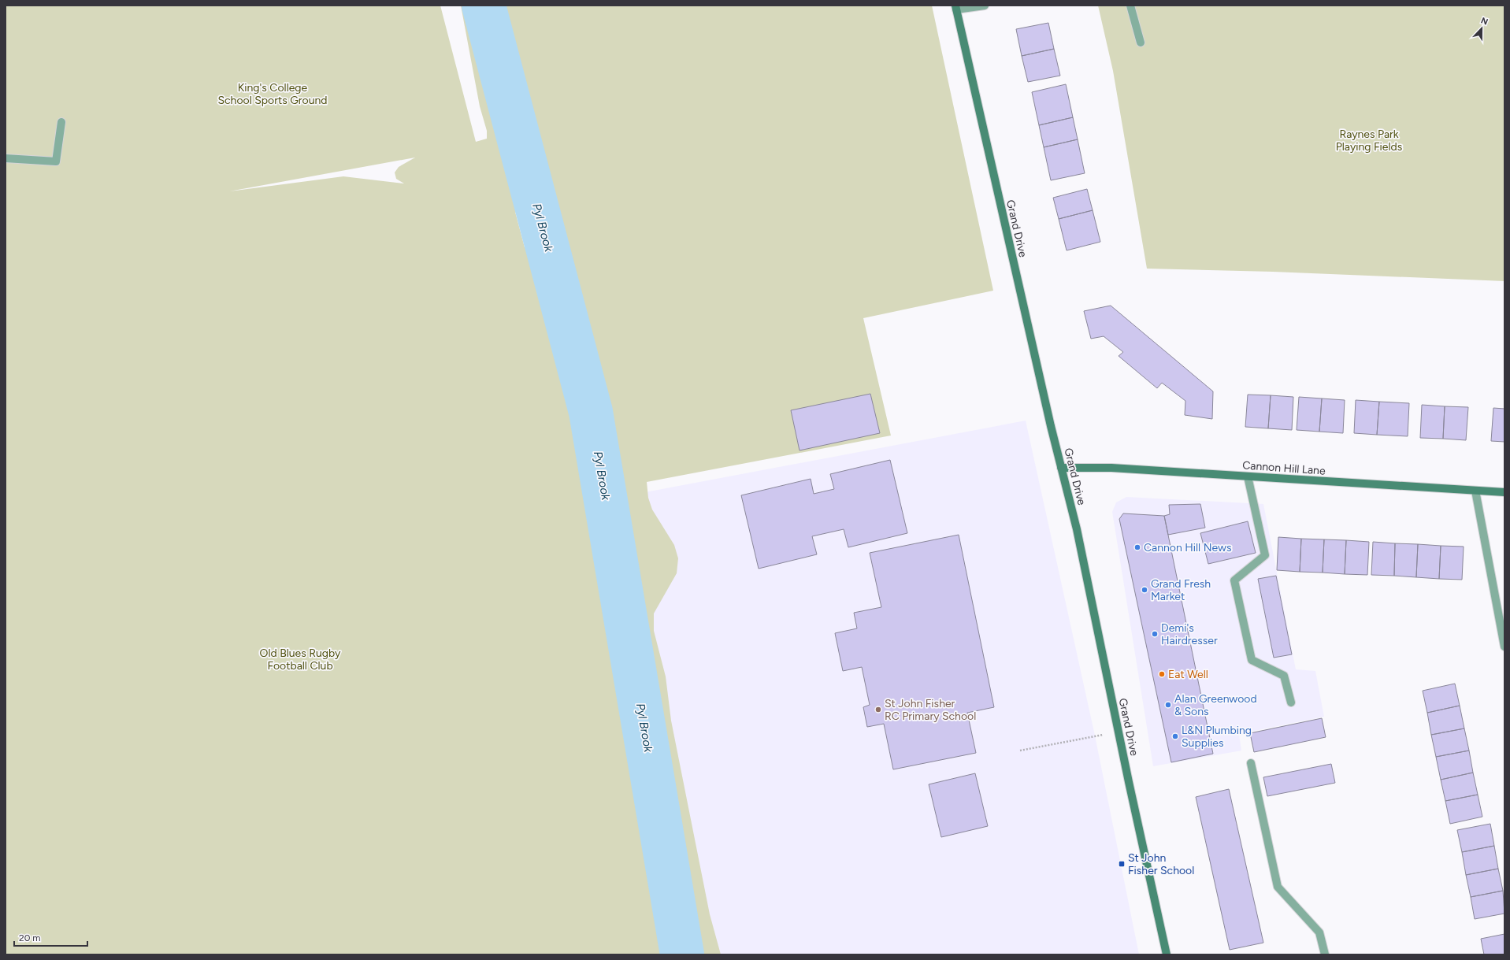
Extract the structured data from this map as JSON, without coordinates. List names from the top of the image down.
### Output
{
  "streets": {
    "main road": ["Grand Drive", "Cannon Hill Lane"]
  },
  "crossings": [
    ["Grand Drive", "Cannon Hill Lane"]
  ],
  "water": ["Pyl Brook"],
  "parks": ["King's College School Sports Ground", "Raynes Park Playing Fields", "Old Blues Rugby Football Club"],
  "places": {
    "other": [
      "Cannon Hill News",
      "Grand Fresh Market",
      "Demi's Hairdresser",
      "Eat Well",
      "Alan Greenwood & Sons",
      "St John Fisher RC Primary School",
      "L&N Plumbing Supplies"
    ],
    "transit": ["St John Fisher School"]
  },
  "scale_bar": "20 m",
  "north": "top"
}
